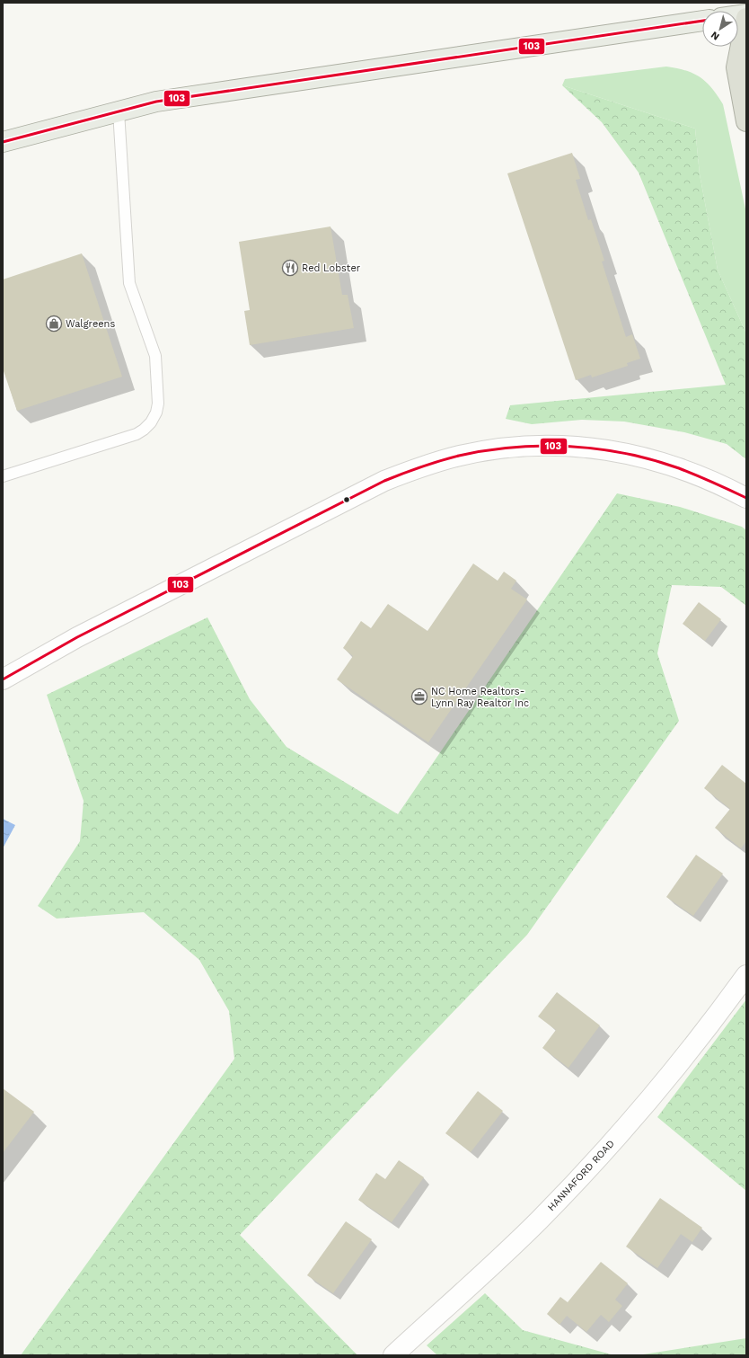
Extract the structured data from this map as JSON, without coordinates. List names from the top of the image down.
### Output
{
  "streets": {
    "street": ["HANNAFORD ROAD"]
  },
  "places": {
    "restaurant": ["Red Lobster"],
    "shop": ["Walgreens"],
    "office": ["NC Home Realtors- Lynn Ray Realtor Inc"]
  },
  "lines": ["transit line 103"],
  "north": "bottom left"
}
